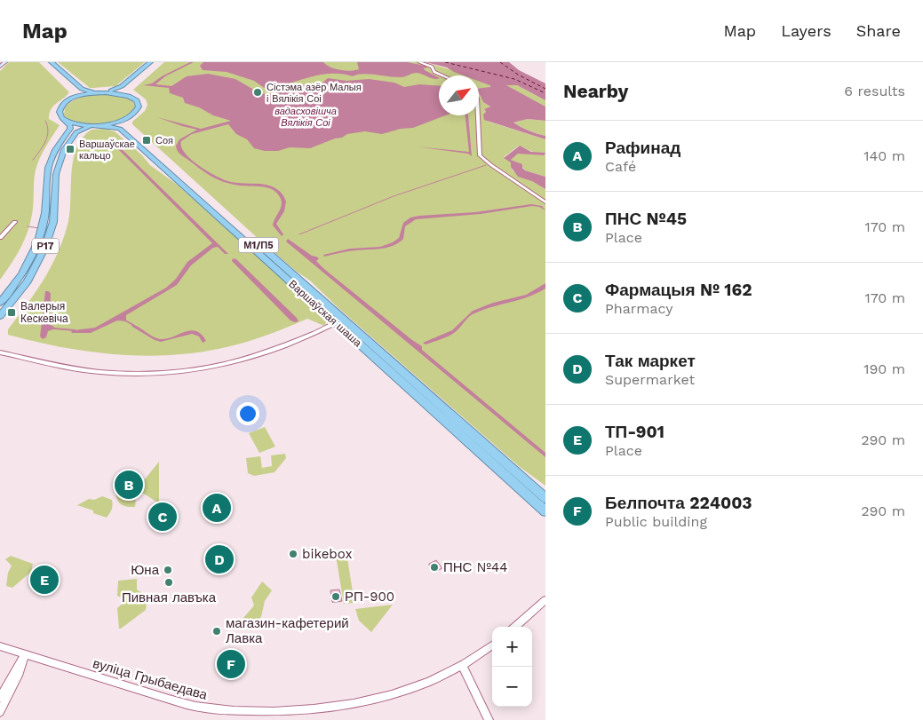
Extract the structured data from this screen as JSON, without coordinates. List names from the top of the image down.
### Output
{
  "streets": {
    "highway": ["М1/П5", "Р17", "Варшаўская шаша"],
    "street": ["вуліца Грыбаедава"]
  },
  "crossings": [
    ["Р17", "Варшаўская шаша"]
  ],
  "water": ["вадасховішча Вялікія Соі"],
  "places": {
    "other": [
      "Сістэма азёр Малыя і Вялікія Соі",
      "bikebox",
      "ПНС №44",
      "Юна",
      "Пивная лавъка",
      "РП-900",
      "магазин-кафетерий Лавка"
    ],
    "transit": ["Соя", "Варшаўскае кальцо", "Валерыя Кескевіча"]
  },
  "north": "top right",
  "page": {
    "header": "Map",
    "nav": ["Map", "Layers", "Share"],
    "heading": ["Nearby", "6 results"],
    "list": [
      {
        "mark": "A",
        "name": "Рафинад",
        "note": "Café",
        "value": "140 m"
      },
      {
        "mark": "B",
        "name": "ПНС №45",
        "note": "Place",
        "value": "170 m"
      },
      {
        "mark": "C",
        "name": "Фармацыя № 162",
        "note": "Pharmacy",
        "value": "170 m"
      },
      {
        "mark": "D",
        "name": "Так маркет",
        "note": "Supermarket",
        "value": "190 m"
      },
      {
        "mark": "E",
        "name": "ТП-901",
        "note": "Place",
        "value": "290 m"
      },
      {
        "mark": "F",
        "name": "Белпочта 224003",
        "note": "Public building",
        "value": "290 m"
      }
    ],
    "pins": [
      "B",
      "A",
      "C",
      "D",
      "E",
      "F"
    ],
    "map_buttons": ["+", "−"]
  }
}
